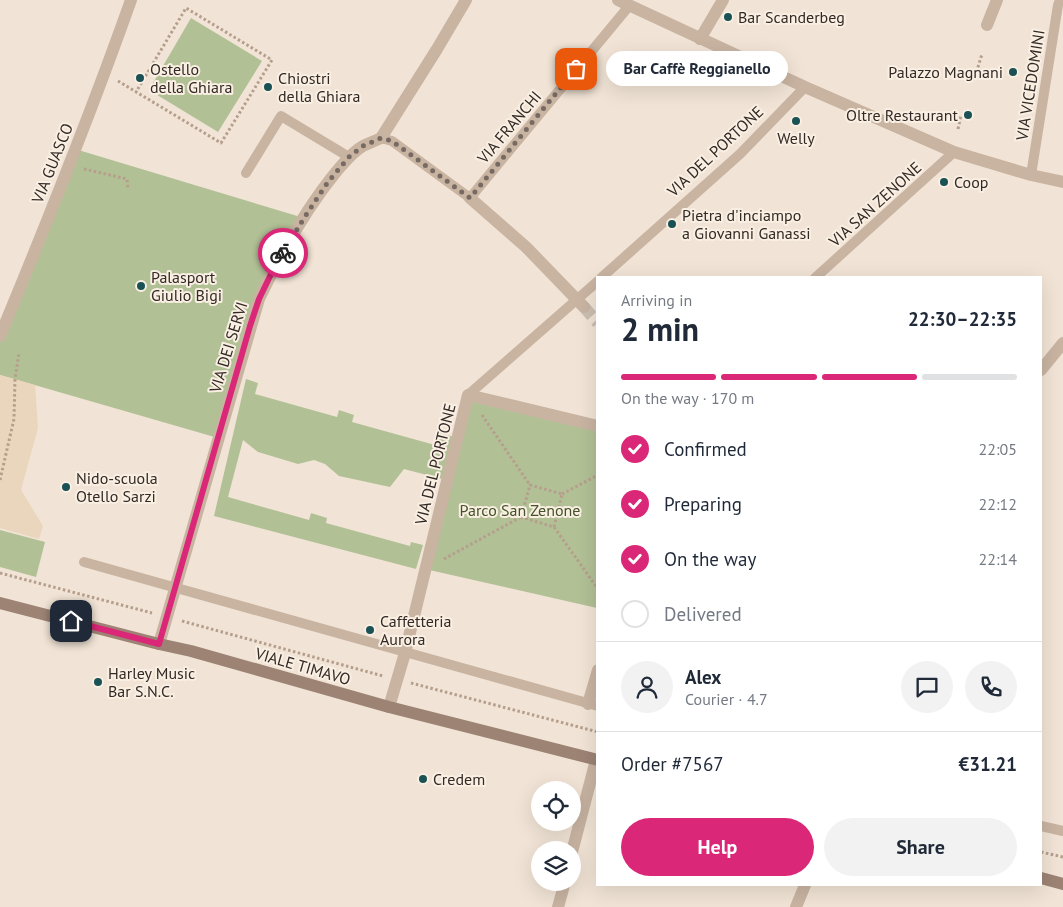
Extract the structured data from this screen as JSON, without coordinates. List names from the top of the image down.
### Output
{
  "streets": {
    "main road": ["VIALE TIMAVO"],
    "street": ["VIA DEL PORTONE", "VIA GUASCO", "VIA DEI SERVI"],
    "lane": ["VIA VICEDOMINI", "VIA FRANCHI", "VIA SAN ZENONE"]
  },
  "crossings": [
    ["VIA DEL PORTONE", "VIALE TIMAVO"],
    ["VIA DEI SERVI", "VIALE TIMAVO"]
  ],
  "parks": ["Parco San Zenone"],
  "places": [
    "Bar Scanderbeg",
    "Bar Caffè Reggianello",
    "Palazzo Magnani",
    "Ostello della Ghiara",
    "Chiostri della Ghiara",
    "Oltre Restaurant",
    "Welly",
    "Coop",
    "Pietra d'inciampo a Giovanni Ganassi",
    "Palasport Giulio Bigi",
    "Nido-scuola Otello Sarzi",
    "Caffetteria Aurora",
    "Harley Music Bar S.N.C.",
    "Credem"
  ],
  "page": {
    "bubble": "Bar Caffè Reggianello",
    "heading": ["2 min", "Arriving in", "22:30–22:35"],
    "panel": [
      "Alex",
      "Courier · 4.7",
      "Order #7567",
      "€31.21"
    ],
    "bar": "On the way · 170 m",
    "list": [
      ["Confirmed", "22:05"],
      ["Preparing", "22:12"],
      ["On the way", "22:14"],
      "Delivered"
    ],
    "buttons": ["Help", "Share"]
  }
}
